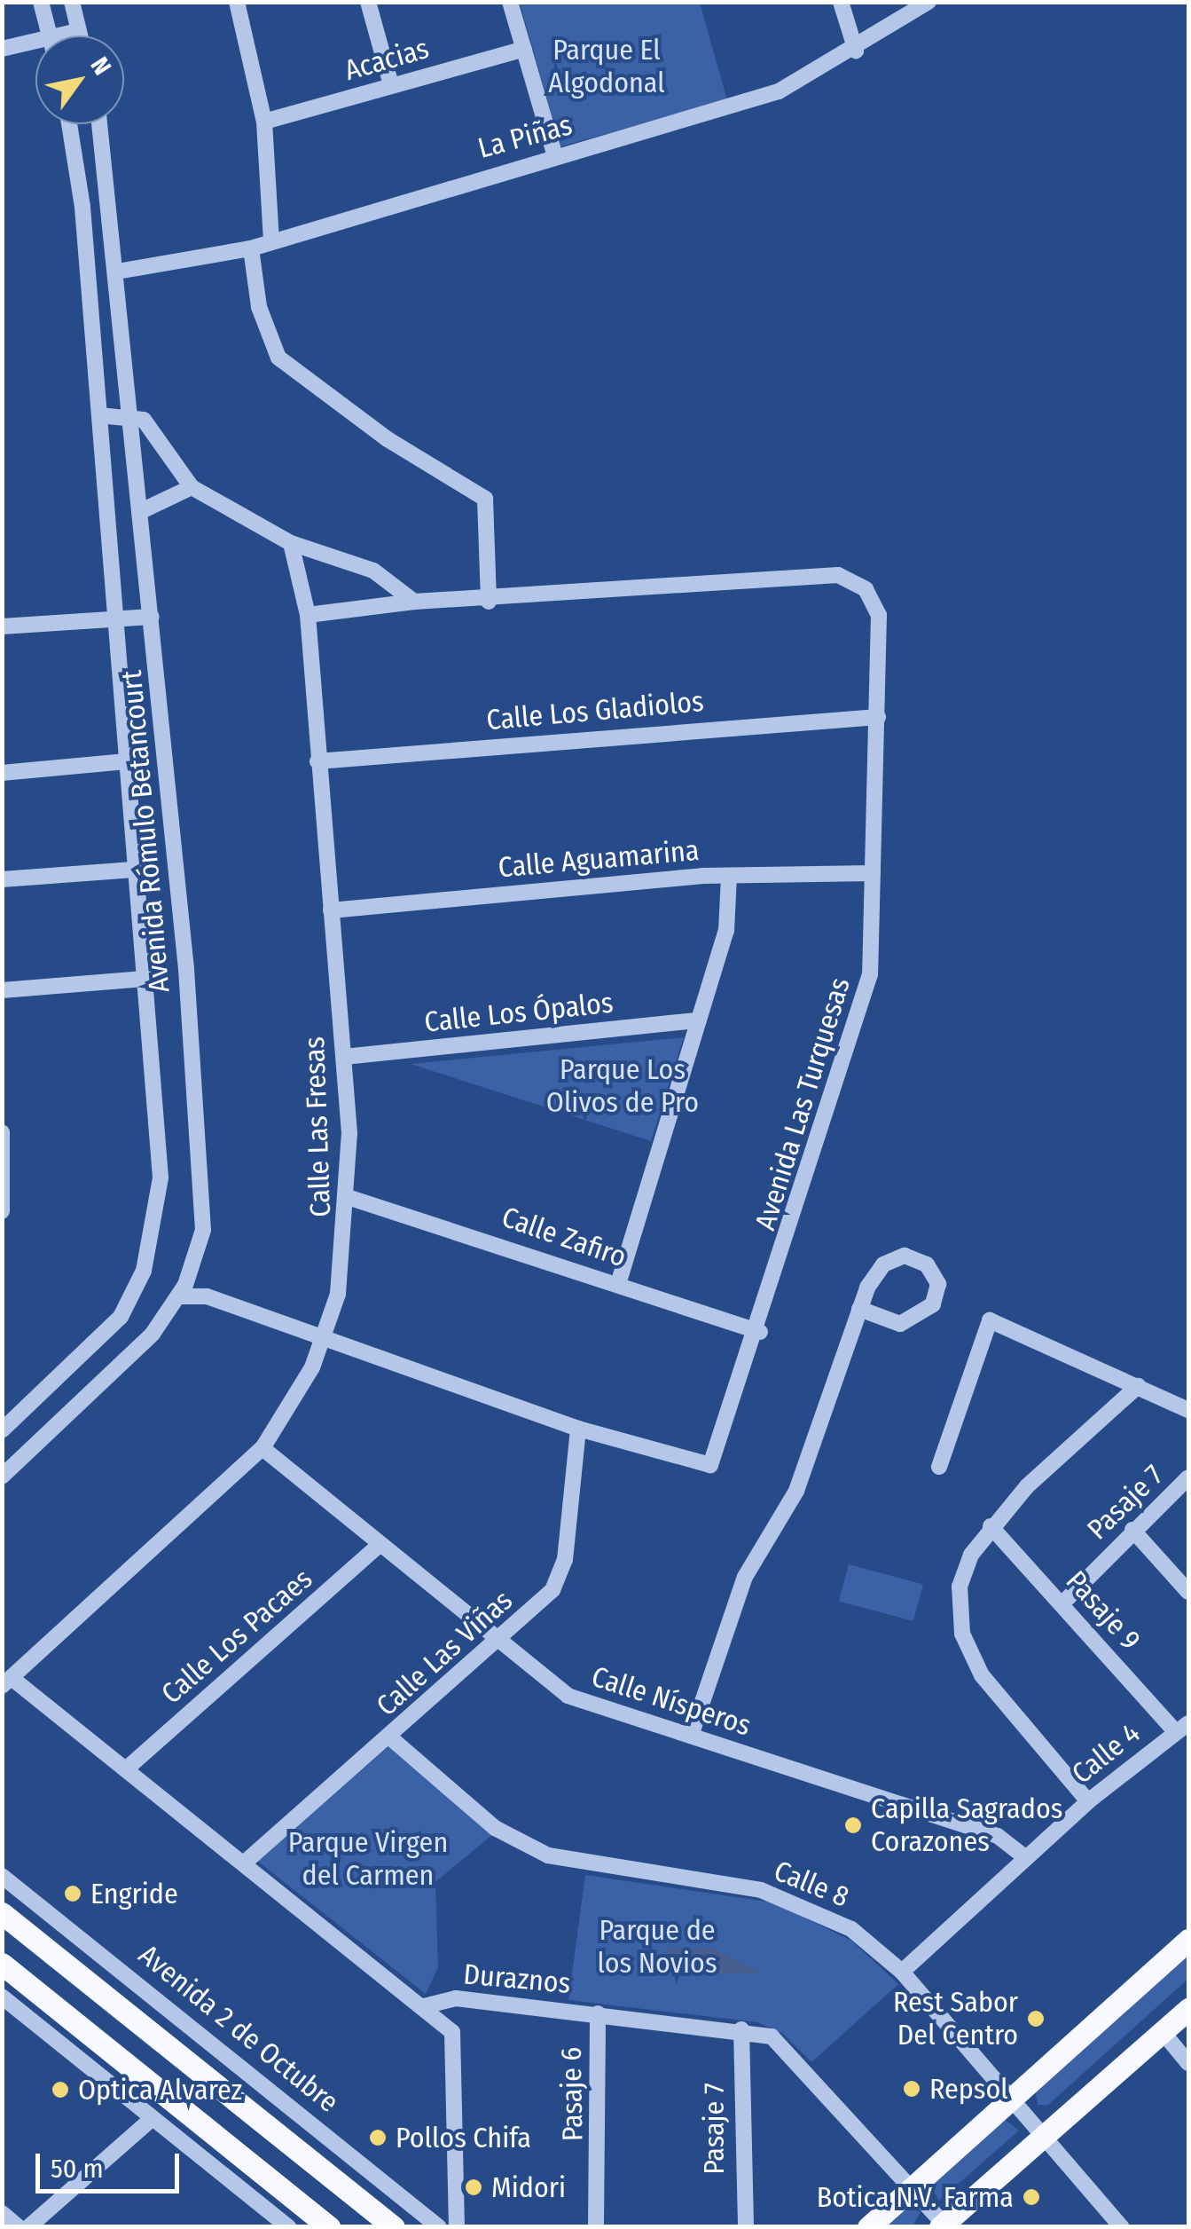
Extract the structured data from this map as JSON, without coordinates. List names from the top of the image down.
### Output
{
  "streets": {
    "main road": ["Avenida 2 de Octubre"],
    "street": [
      "Acacias",
      "La Piñas",
      "Calle Los Gladiolos",
      "Avenida Rómulo Betancourt",
      "Calle Aguamarina",
      "Calle Los Ópalos",
      "Avenida Las Turquesas",
      "Calle Las Fresas",
      "Calle Zafiro",
      "Pasaje 7",
      "Pasaje 9",
      "Calle Los Pacaes",
      "Calle Las Viñas",
      "Calle Nísperos",
      "Calle 4",
      "Calle 8",
      "Duraznos",
      "Pasaje 6"
    ]
  },
  "crossings": [
    ["La Piñas", "Avenida Rómulo Betancourt"],
    ["Calle Los Gladiolos", "Avenida Las Turquesas"],
    ["Calle Los Gladiolos", "Calle Las Fresas"],
    ["Avenida Rómulo Betancourt", "Avenida Las Turquesas"],
    ["Calle Aguamarina", "Avenida Las Turquesas"],
    ["Calle Aguamarina", "Calle Las Fresas"],
    ["Calle Los Ópalos", "Calle Las Fresas"],
    ["Avenida Las Turquesas", "Calle Las Fresas"],
    ["Avenida Las Turquesas", "Calle Zafiro"],
    ["Avenida Las Turquesas", "Calle Las Viñas"],
    ["Calle Las Fresas", "Calle Zafiro"],
    ["Calle Las Fresas", "Calle Nísperos"],
    ["Calle Las Fresas", "Duraznos"],
    ["Pasaje 7", "Pasaje 9"],
    ["Pasaje 7", "Duraznos"],
    ["Pasaje 9", "Calle 4"],
    ["Calle Los Pacaes", "Calle Nísperos"],
    ["Calle Los Pacaes", "Duraznos"],
    ["Calle Las Viñas", "Calle Nísperos"],
    ["Calle Las Viñas", "Calle 8"],
    ["Calle Las Viñas", "Duraznos"],
    ["Calle Nísperos", "Calle 4"],
    ["Calle 4", "Calle 8"],
    ["Duraznos", "Pasaje 6"]
  ],
  "parks": [
    "Parque El Algodonal",
    "Parque Los Olivos de Pro",
    "Parque Virgen del Carmen",
    "Parque de los Novios"
  ],
  "places": [
    "Capilla Sagrados Corazones",
    "Engride",
    "Rest Sabor Del Centro",
    "Repsol",
    "Optica Alvarez",
    "Pollos Chifa",
    "Midori",
    "Botica N.V. Farma"
  ],
  "scale_bar": "50 m",
  "north": "top right"
}
